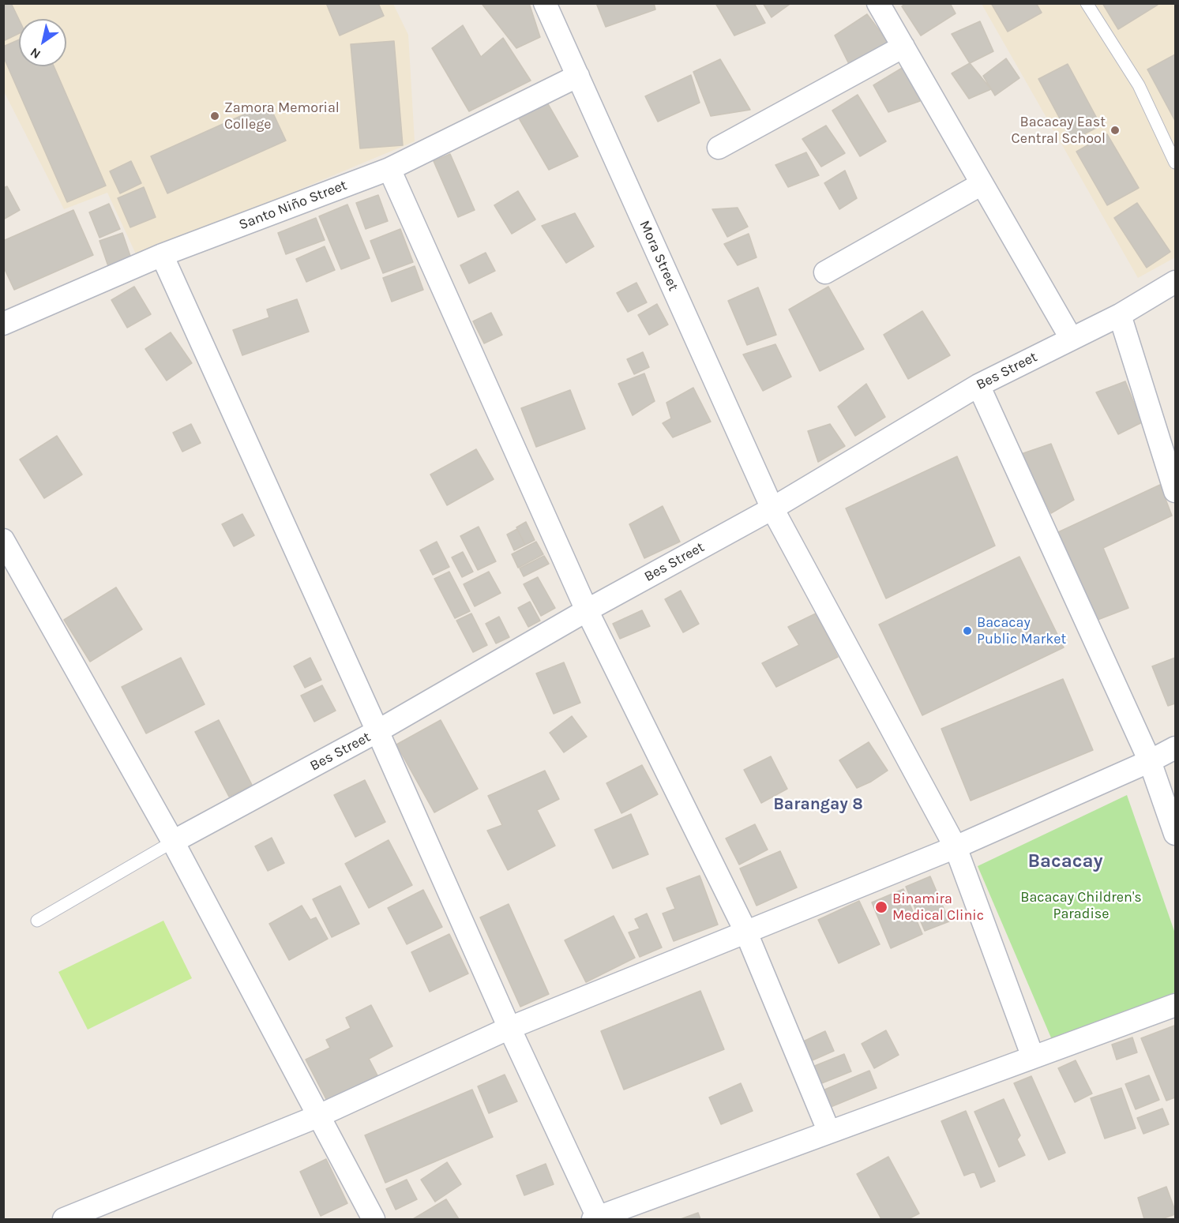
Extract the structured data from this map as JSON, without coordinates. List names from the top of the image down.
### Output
{
  "streets": {
    "street": ["Santo Niño Street", "Mora Street", "Bes Street"]
  },
  "crossings": [
    ["Santo Niño Street", "Mora Street"],
    ["Mora Street", "Bes Street"]
  ],
  "districts": ["Barangay 8", "Bacacay"],
  "parks": ["Bacacay Children's Paradise"],
  "places": [
    "Zamora Memorial College",
    "Bacacay East Central School",
    "Bacacay Public Market",
    "Binamira Medical Clinic"
  ],
  "north": "bottom left"
}
